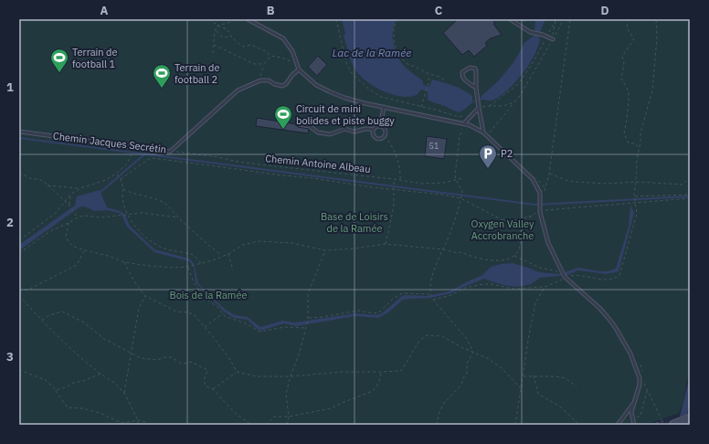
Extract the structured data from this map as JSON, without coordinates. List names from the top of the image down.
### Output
{
  "streets": {
    "lane": ["Chemin Jacques Secrétin"],
    "path": ["Chemin Antoine Albeau"]
  },
  "crossings": [
    ["Chemin Jacques Secrétin", "Chemin Antoine Albeau"]
  ],
  "water": ["Lac de la Ramée"],
  "parks": ["Base de Loisirs de la Ramée", "Oxygen Valley Accrobranche", "Bois de la Ramée"],
  "places": {
    "sports": ["Terrain de football 1", "Terrain de football 2", "Circuit de mini bolides et piste buggy"],
    "parking": ["P2"]
  },
  "house_numbers": ["51"],
  "grid": {
    "columns": [
      "A",
      "B",
      "C",
      "D"
    ],
    "rows": ["1", "2", "3"]
  }
}
